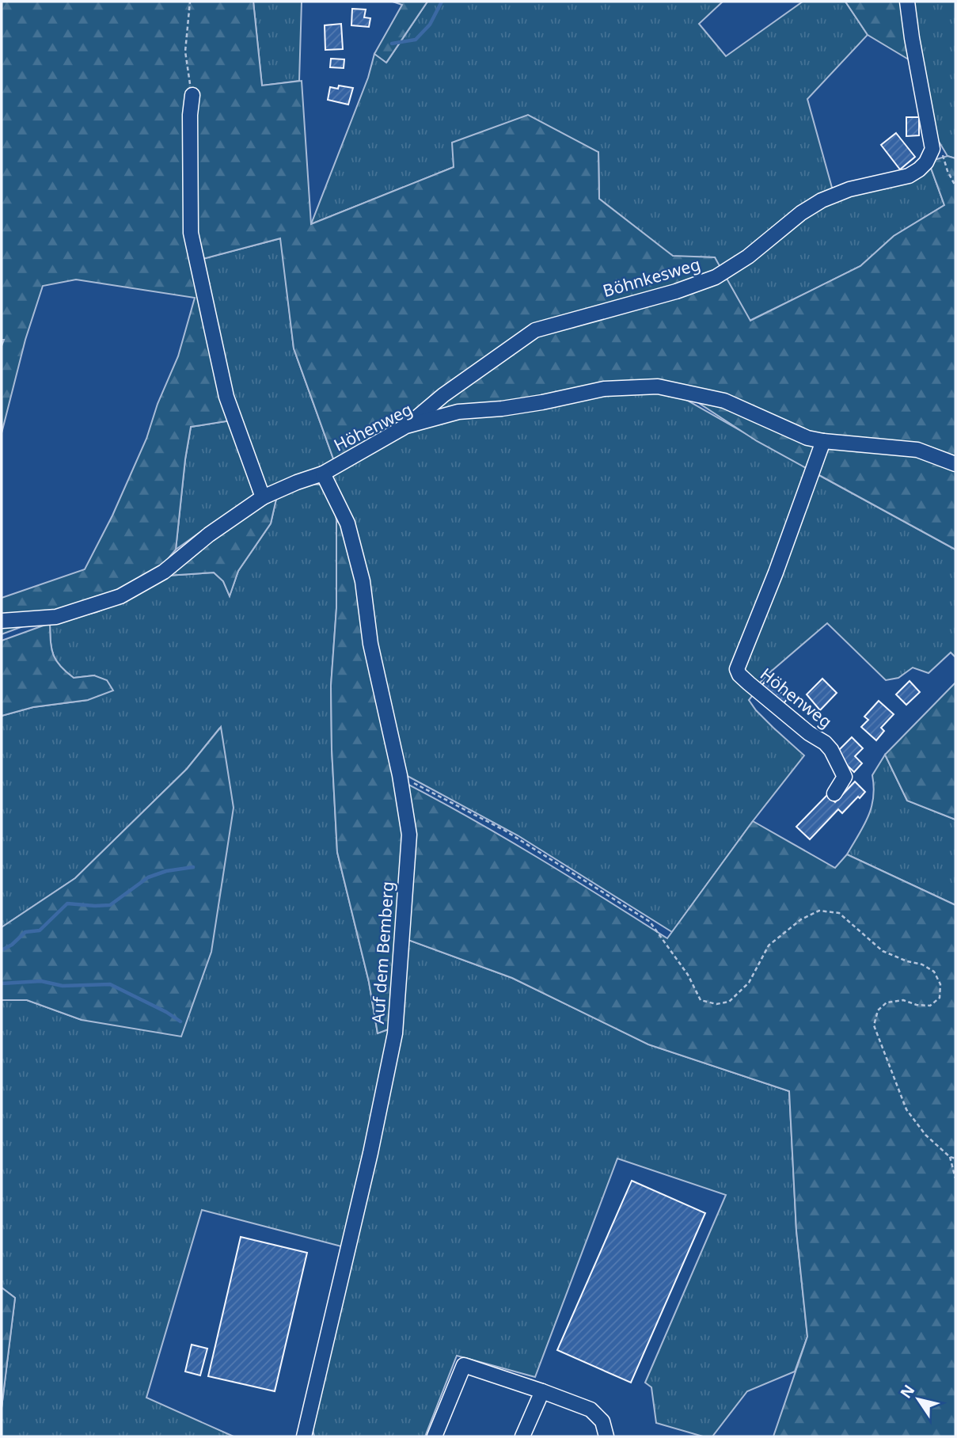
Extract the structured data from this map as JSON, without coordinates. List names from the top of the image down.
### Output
{
  "streets": {
    "street": ["Böhnkesweg", "Höhenweg", "Auf dem Bemberg"]
  },
  "crossings": [
    ["Böhnkesweg", "Höhenweg"],
    ["Höhenweg", "Auf dem Bemberg"]
  ],
  "north": "top left"
}
